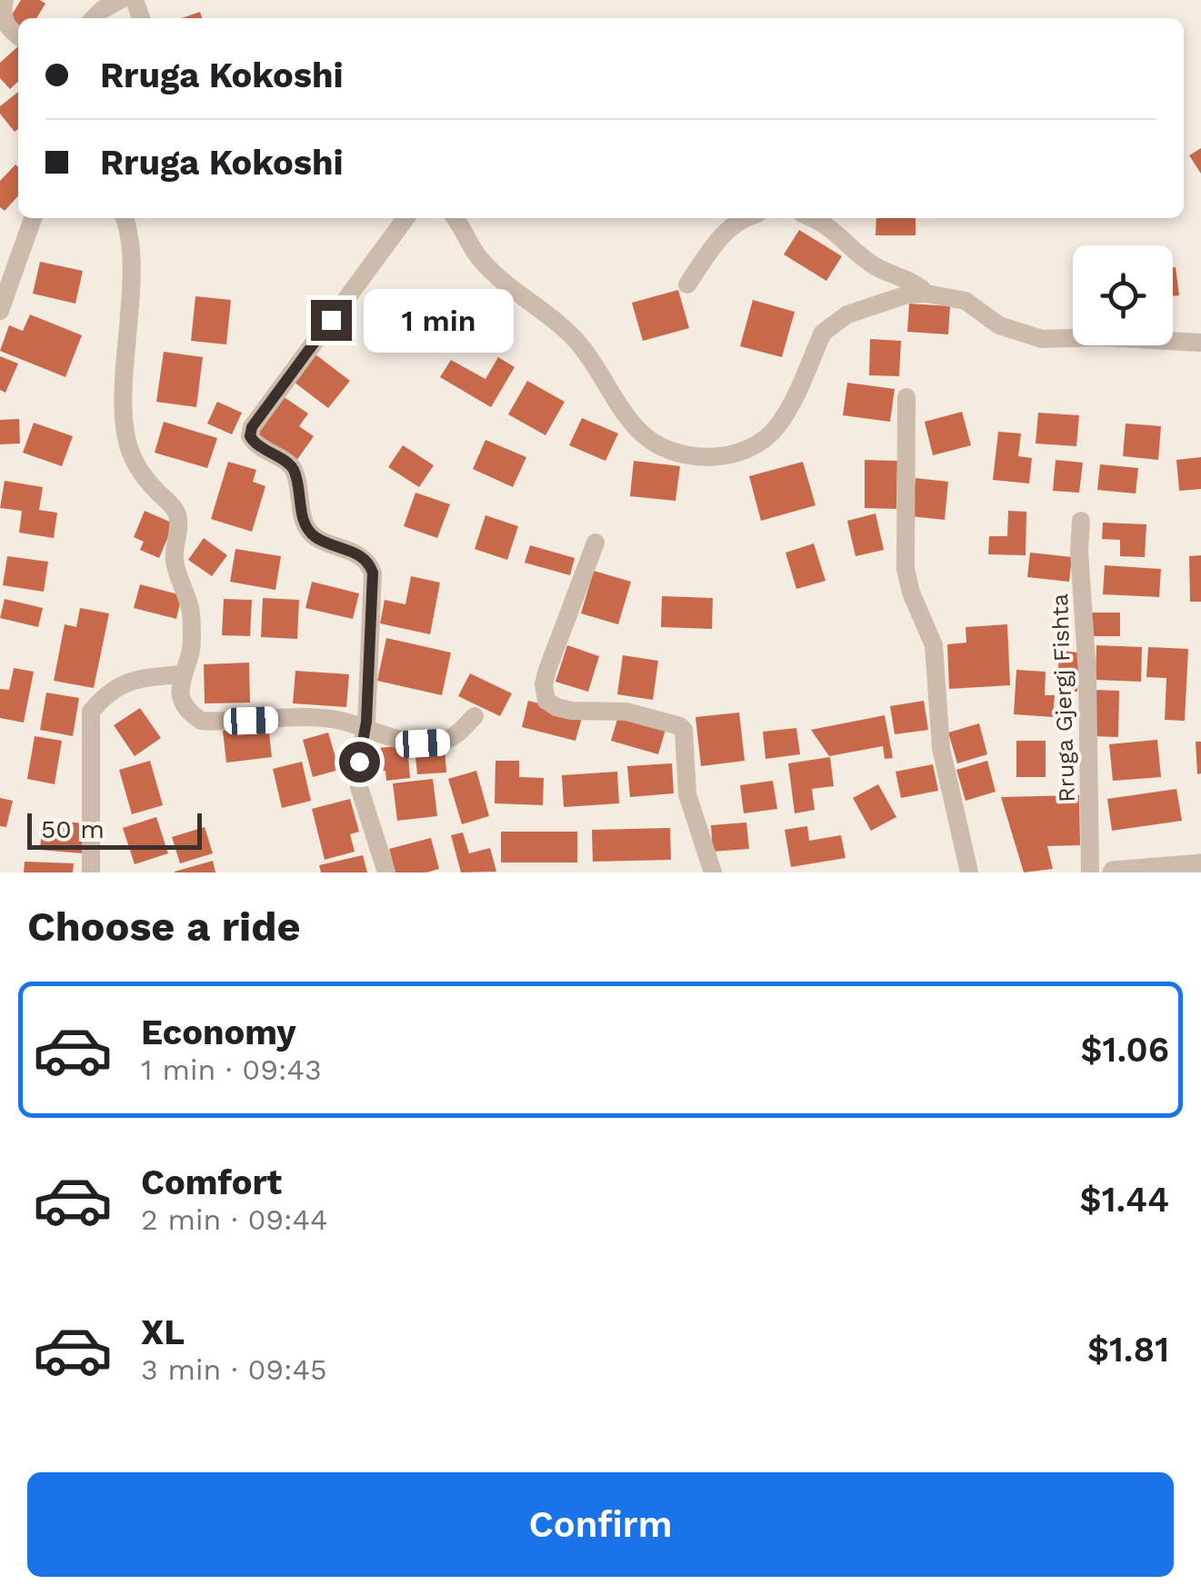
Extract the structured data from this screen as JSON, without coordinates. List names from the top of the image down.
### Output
{
  "streets": {
    "street": ["Rruga Gjergj Fishta"]
  },
  "scale_bar": "50 m",
  "page": {
    "banner": ["Rruga Kokoshi", "Rruga Kokoshi"],
    "bubble": "1 min",
    "scale": "50 m",
    "heading": "Choose a ride",
    "list": [
      {
        "name": "Economy",
        "note": "1 min · 09:43",
        "value": "$1.06"
      },
      {
        "name": "Comfort",
        "note": "2 min · 09:44",
        "value": "$1.44"
      },
      {
        "name": "XL",
        "note": "3 min · 09:45",
        "value": "$1.81"
      }
    ],
    "buttons": "Confirm"
  }
}
